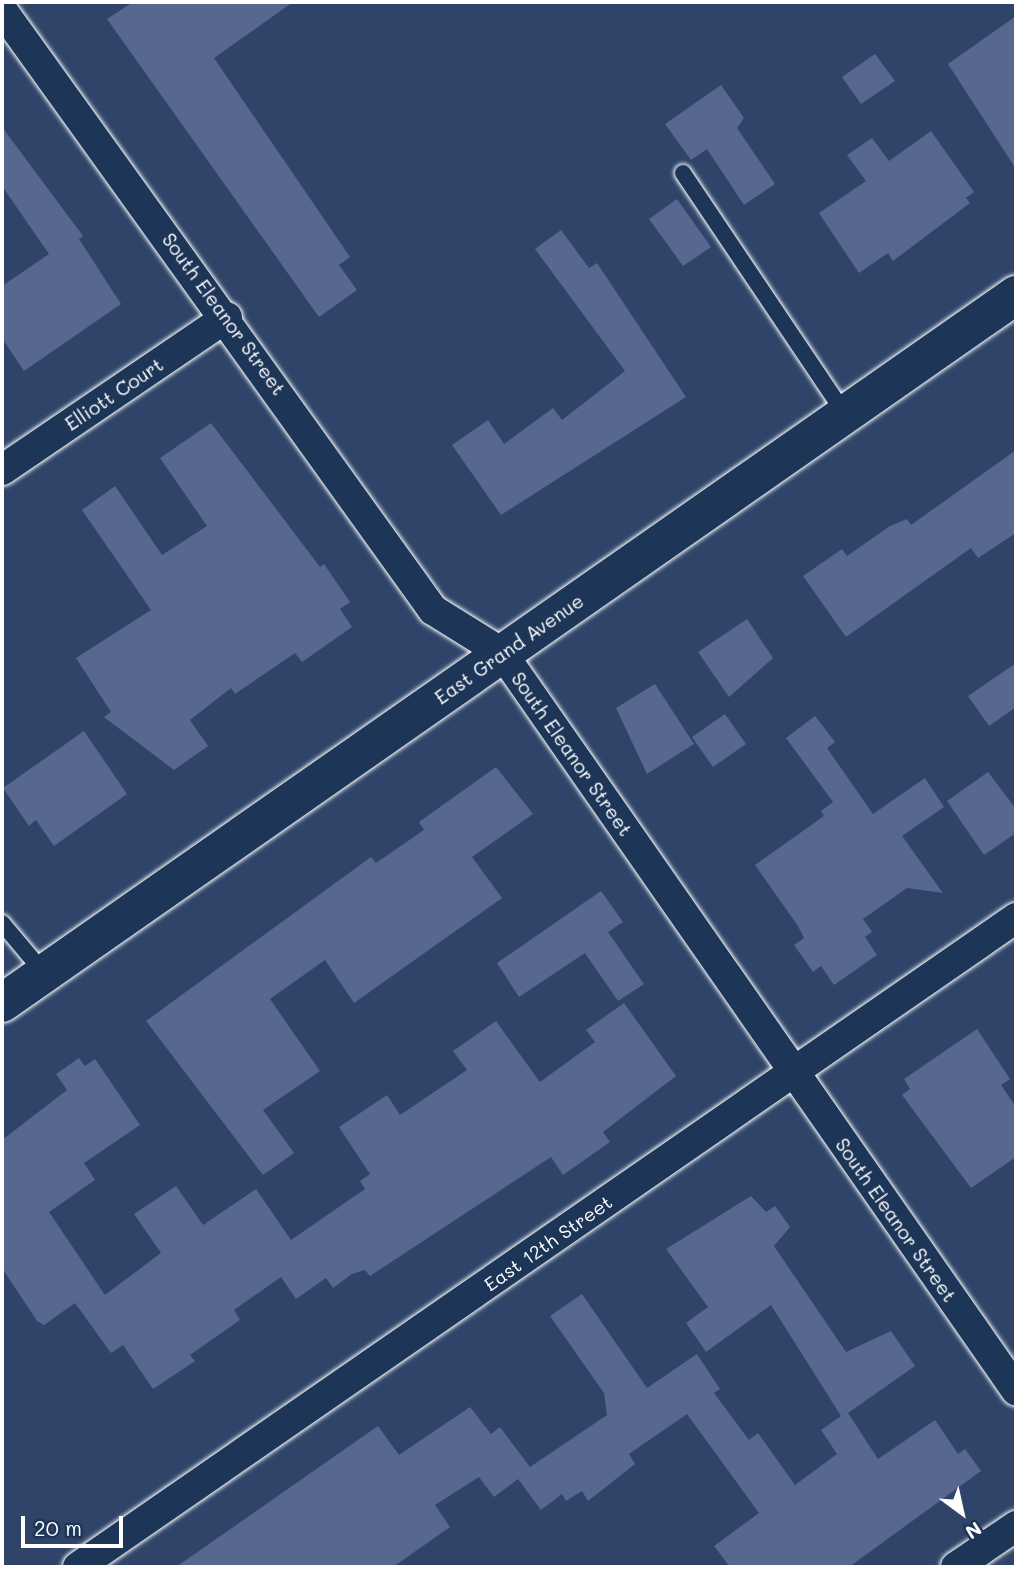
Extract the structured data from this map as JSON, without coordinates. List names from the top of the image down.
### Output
{
  "streets": {
    "street": [
      "South Eleanor Street",
      "Elliott Court",
      "East Grand Avenue",
      "East 12th Street"
    ]
  },
  "crossings": [
    ["South Eleanor Street", "Elliott Court"],
    ["South Eleanor Street", "East Grand Avenue"],
    ["South Eleanor Street", "East 12th Street"]
  ],
  "scale_bar": "20 m",
  "north": "bottom right"
}
